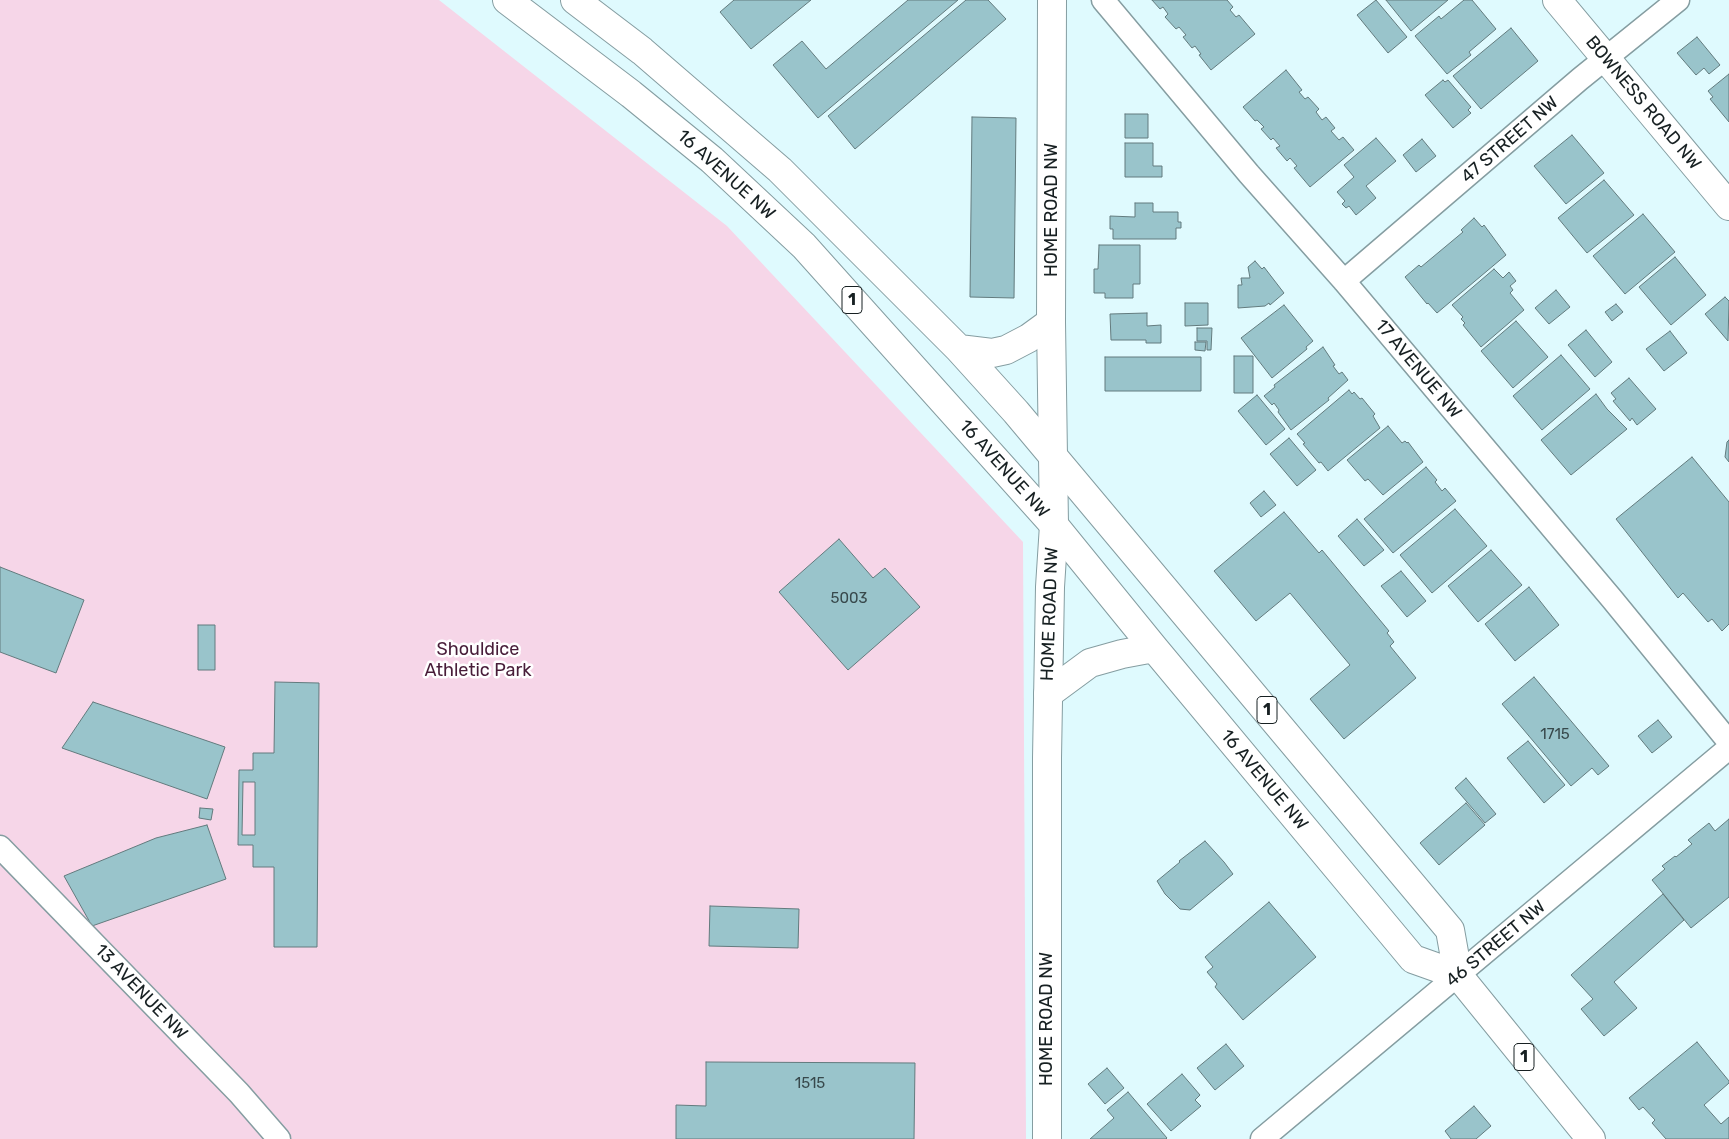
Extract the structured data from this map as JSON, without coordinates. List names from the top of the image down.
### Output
{
  "streets": {
    "main road": [
      "BOWNESS ROAD NW",
      "16 AVENUE NW",
      "HOME ROAD NW",
      "1"
    ],
    "street": [
      "47 STREET NW",
      "17 AVENUE NW",
      "46 STREET NW",
      "13 AVENUE NW"
    ]
  },
  "crossings": [
    ["BOWNESS ROAD NW", "47 STREET NW"],
    ["47 STREET NW", "17 AVENUE NW"],
    ["16 AVENUE NW", "HOME ROAD NW"],
    ["16 AVENUE NW", "1"],
    ["16 AVENUE NW", "46 STREET NW"],
    ["HOME ROAD NW", "1"],
    ["1", "46 STREET NW"]
  ],
  "parks": ["Shouldice Athletic Park"],
  "house_numbers": ["5003", "1715", "1515"]
}
